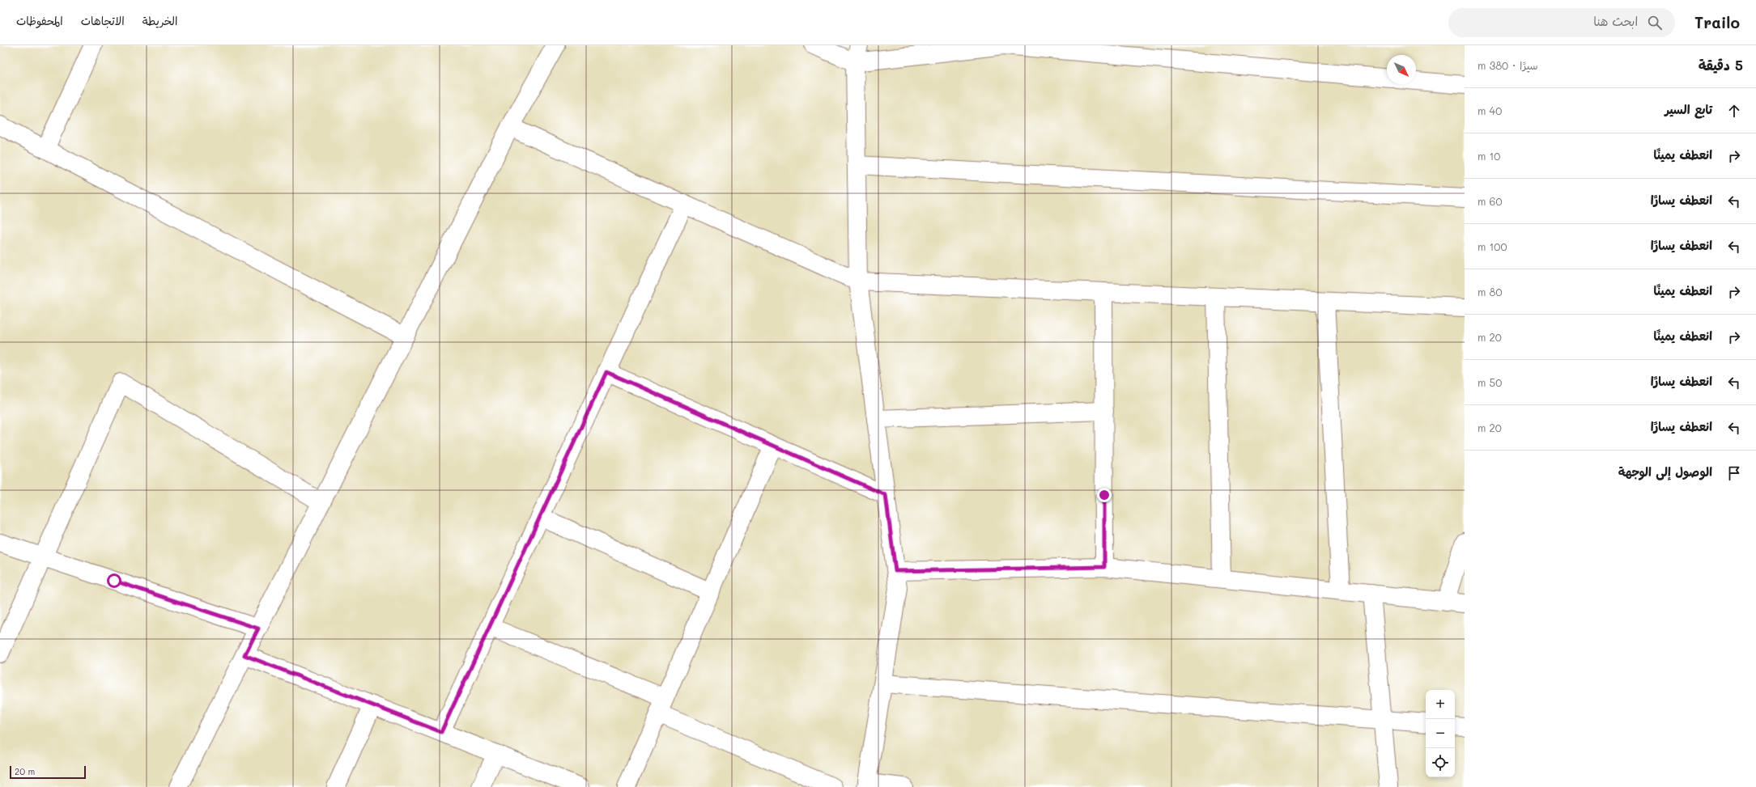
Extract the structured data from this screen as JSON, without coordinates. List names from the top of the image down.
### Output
{
  "scale_bar": "20 m",
  "north": "bottom right",
  "page": {
    "header": "Trailo",
    "search": "ابحث هنا",
    "nav": ["الخريطة", "الاتجاهات", "المحفوظات"],
    "heading": ["5 دقيقة", "سيرًا · 380 m"],
    "list": [
      ["تابع السير", "40 m"],
      ["انعطف يمينًا", "10 m"],
      ["انعطف يسارًا", "60 m"],
      ["انعطف يسارًا", "100 m"],
      ["انعطف يمينًا", "80 m"],
      ["انعطف يمينًا", "20 m"],
      ["انعطف يسارًا", "50 m"],
      ["انعطف يسارًا", "20 m"],
      "الوصول إلى الوجهة"
    ],
    "map_buttons": ["+", "−"],
    "scale": "20 m"
  }
}
